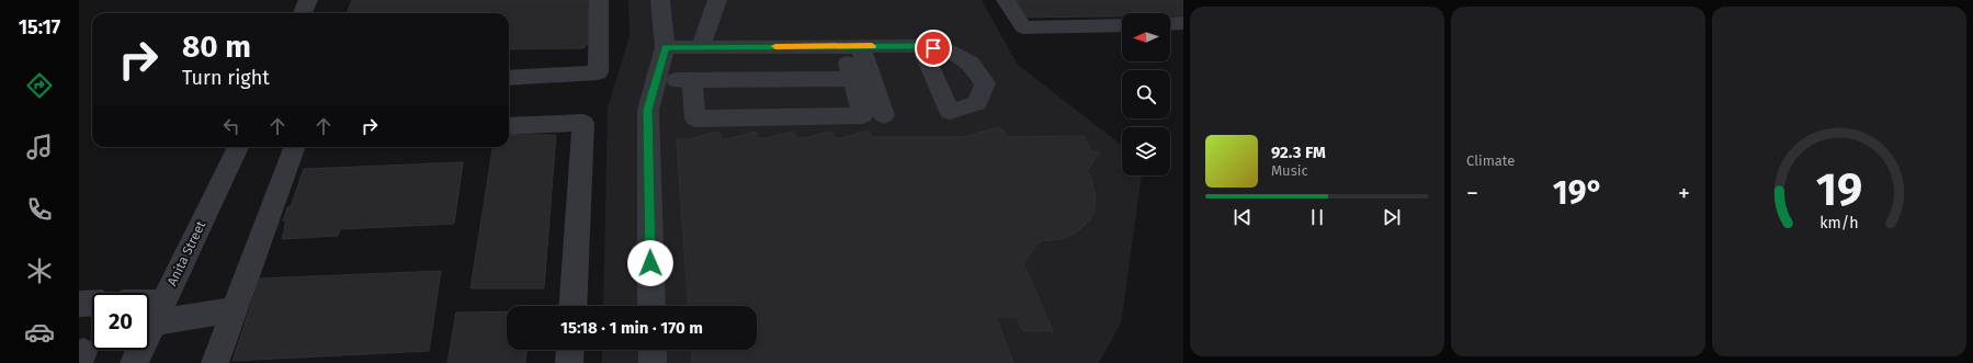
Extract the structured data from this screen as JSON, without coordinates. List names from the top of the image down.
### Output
{
  "streets": {
    "street": ["Anita Street"]
  },
  "north": "left",
  "page": {
    "tabs": "15:17",
    "tile": "Climate",
    "turn": ["80 m", "Turn right"],
    "song": ["92.3 FM", "Music"],
    "heat": ["−", "19°", "+"],
    "limit": "20",
    "trip": "15:18 · 1 min · 170 m",
    "gauge": ["19", "km/h"]
  }
}
